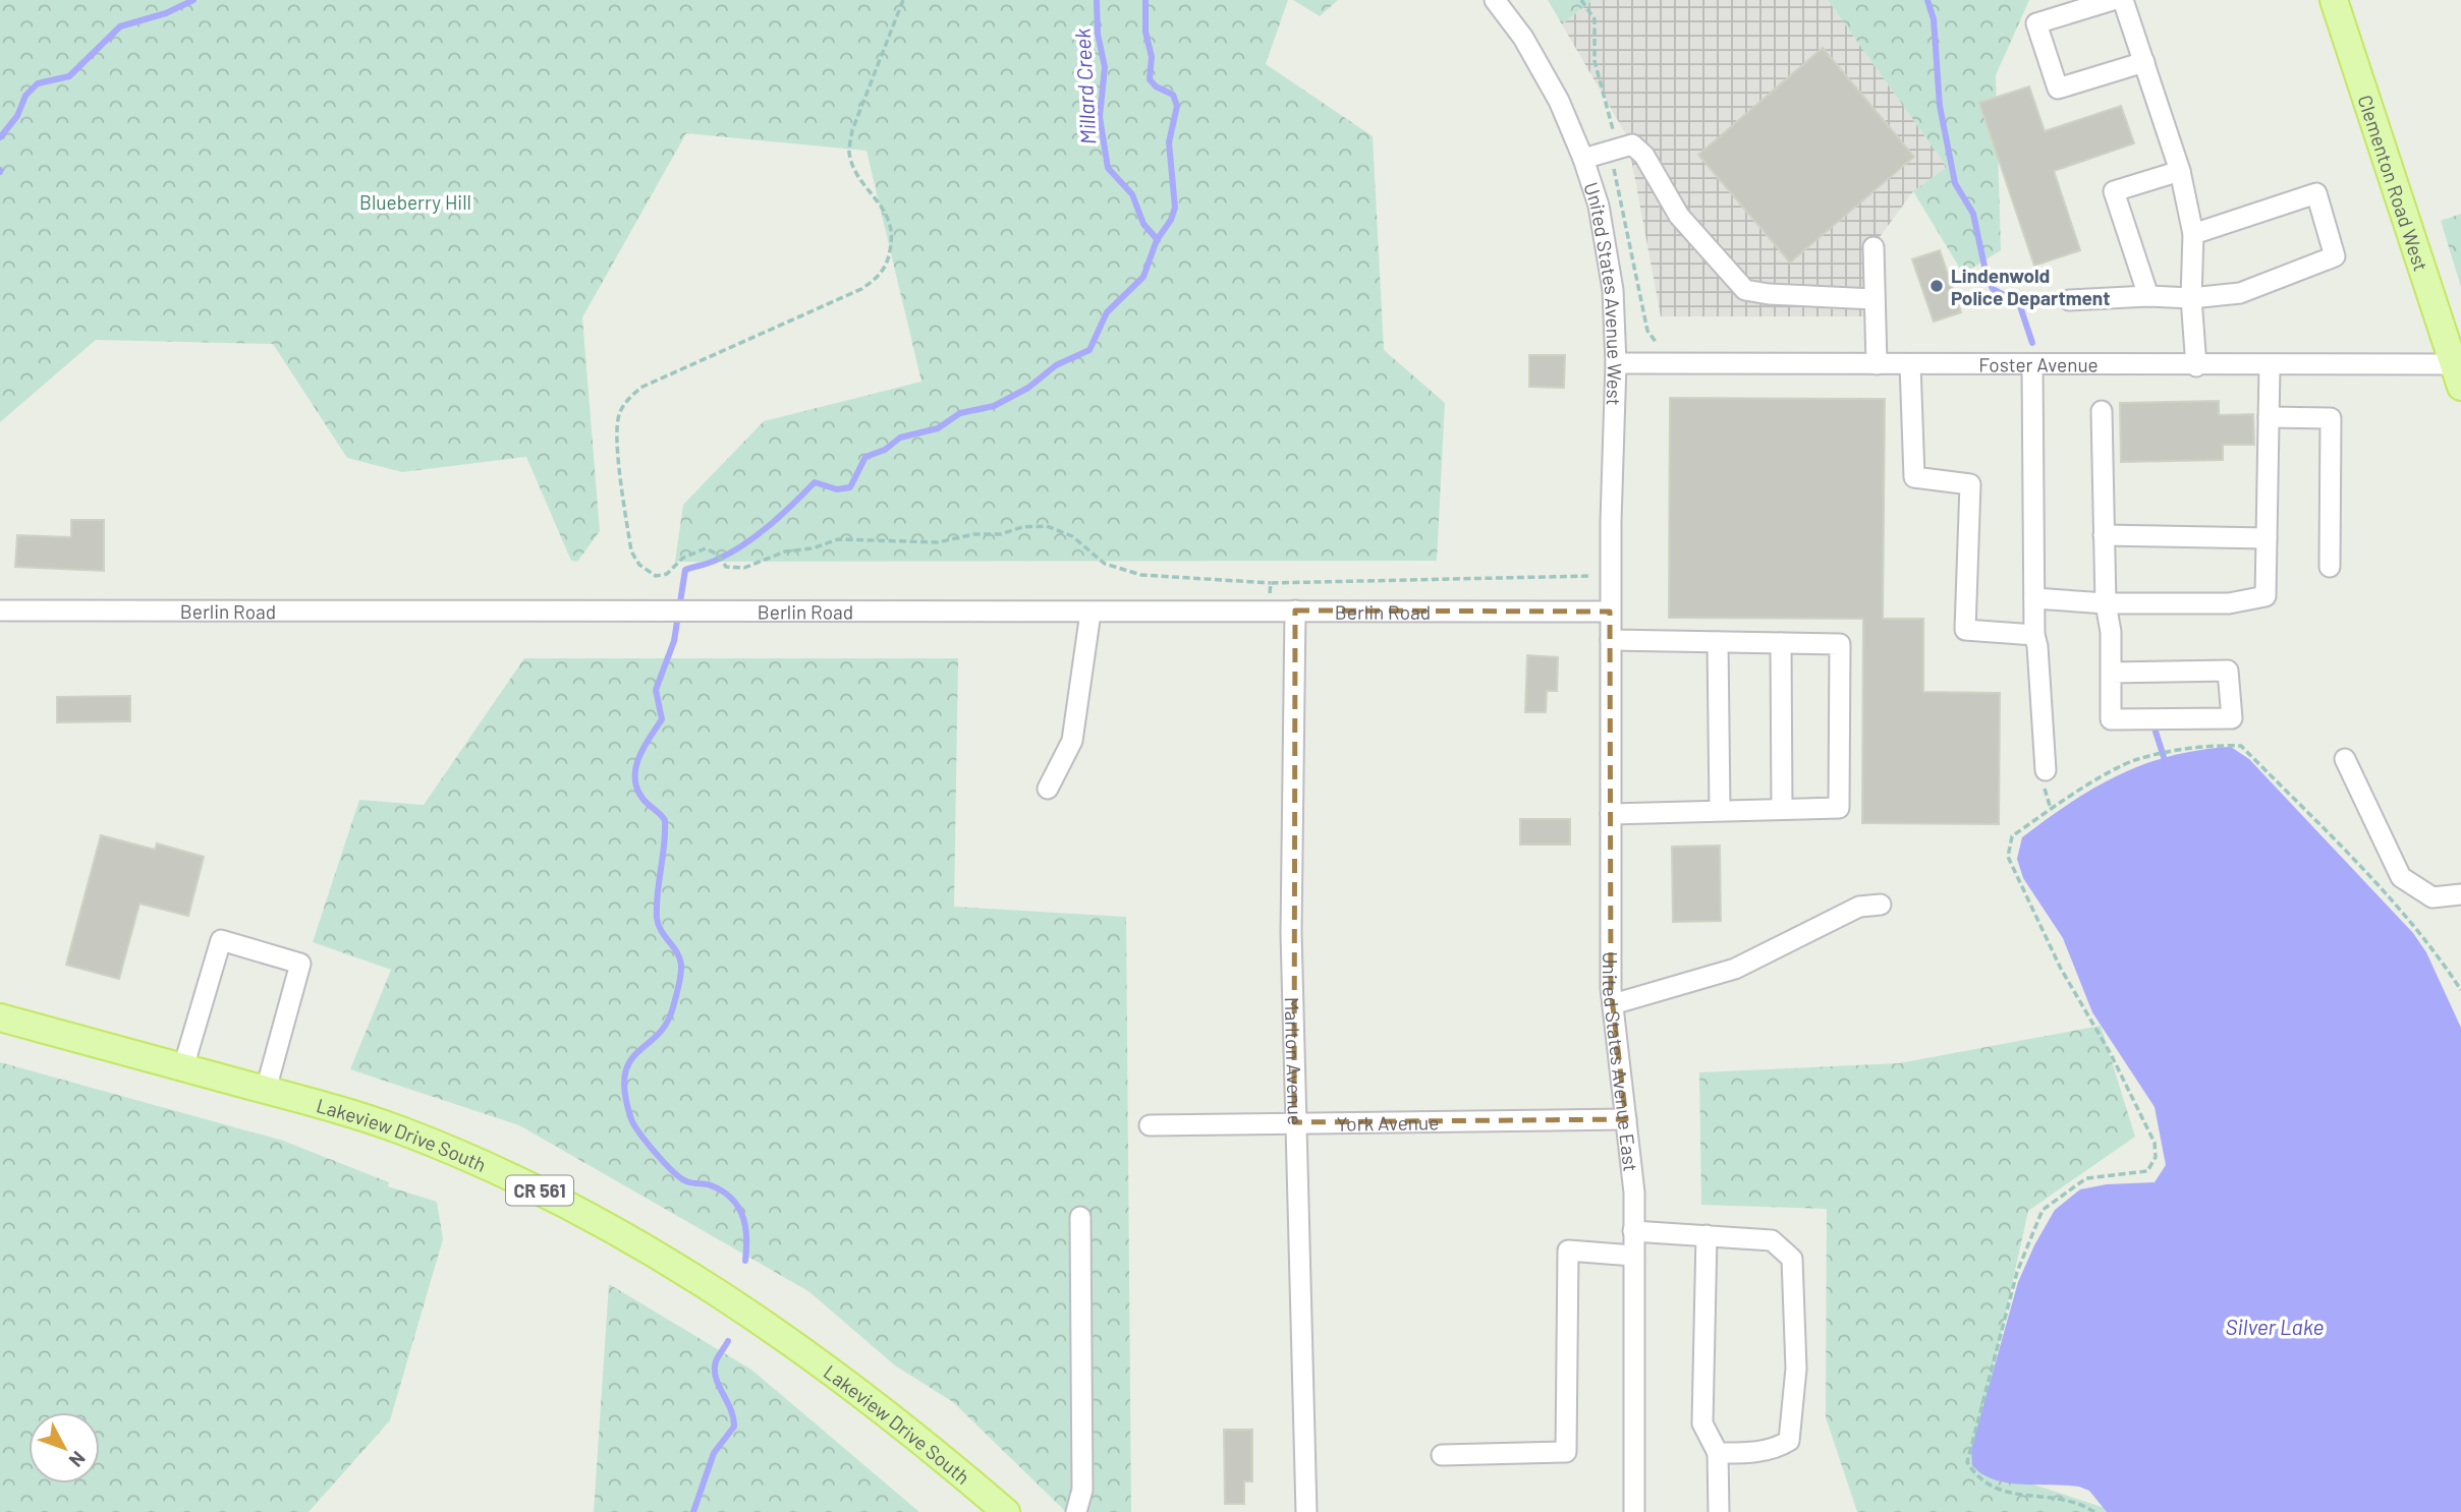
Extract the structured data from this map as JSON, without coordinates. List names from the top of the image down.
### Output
{
  "streets": {
    "main road": ["Clementon Road West", "Lakeview Drive South", "CR 561"],
    "street": [
      "United States Avenue West",
      "Foster Avenue",
      "Berlin Road",
      "Marlton Avenue",
      "United States Avenue East",
      "York Avenue"
    ]
  },
  "crossings": [
    ["Clementon Road West", "Foster Avenue"],
    ["United States Avenue West", "Foster Avenue"],
    ["United States Avenue West", "Berlin Road"],
    ["United States Avenue West", "United States Avenue East"],
    ["Berlin Road", "Marlton Avenue"],
    ["Berlin Road", "United States Avenue East"],
    ["Marlton Avenue", "York Avenue"],
    ["United States Avenue East", "York Avenue"]
  ],
  "water": ["Millard Creek", "Silver Lake"],
  "parks": ["Blueberry Hill"],
  "places": ["Lindenwold Police Department"],
  "north": "bottom right"
}
